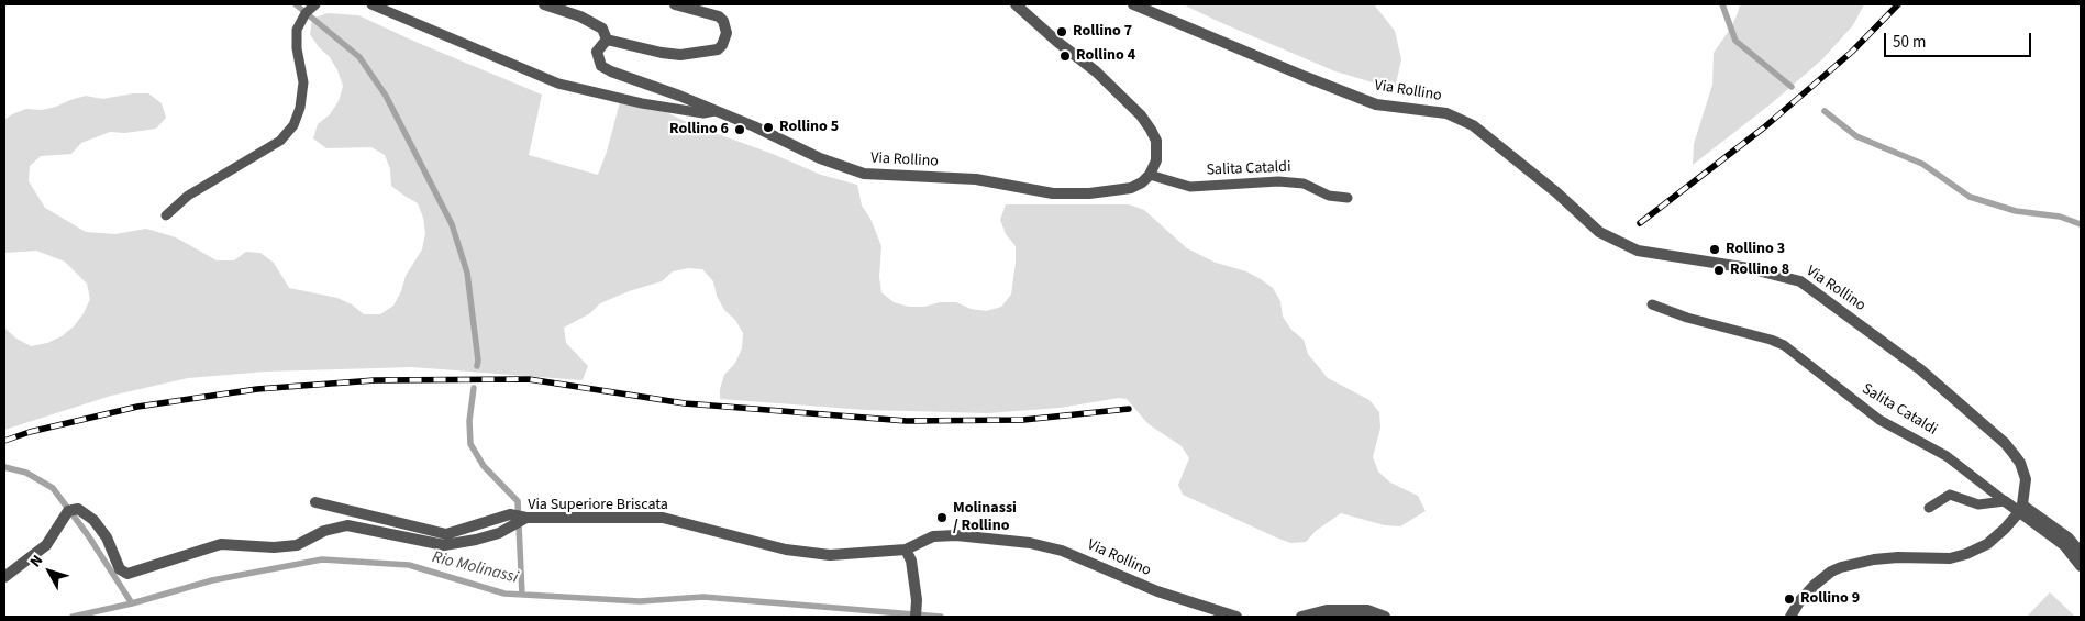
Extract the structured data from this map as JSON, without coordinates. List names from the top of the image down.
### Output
{
  "streets": {
    "street": ["Via Rollino", "Salita Cataldi", "Via Superiore Briscata"]
  },
  "crossings": [
    ["Via Rollino", "Salita Cataldi"],
    ["Via Rollino", "Via Superiore Briscata"]
  ],
  "water": ["Rio Molinassi"],
  "places": [
    "Rollino 7",
    "Rollino 4",
    "Rollino 5",
    "Rollino 6",
    "Rollino 3",
    "Rollino 8",
    "Molinassi / Rollino",
    "Rollino 9"
  ],
  "scale_bar": "50 m",
  "north": "top left"
}
